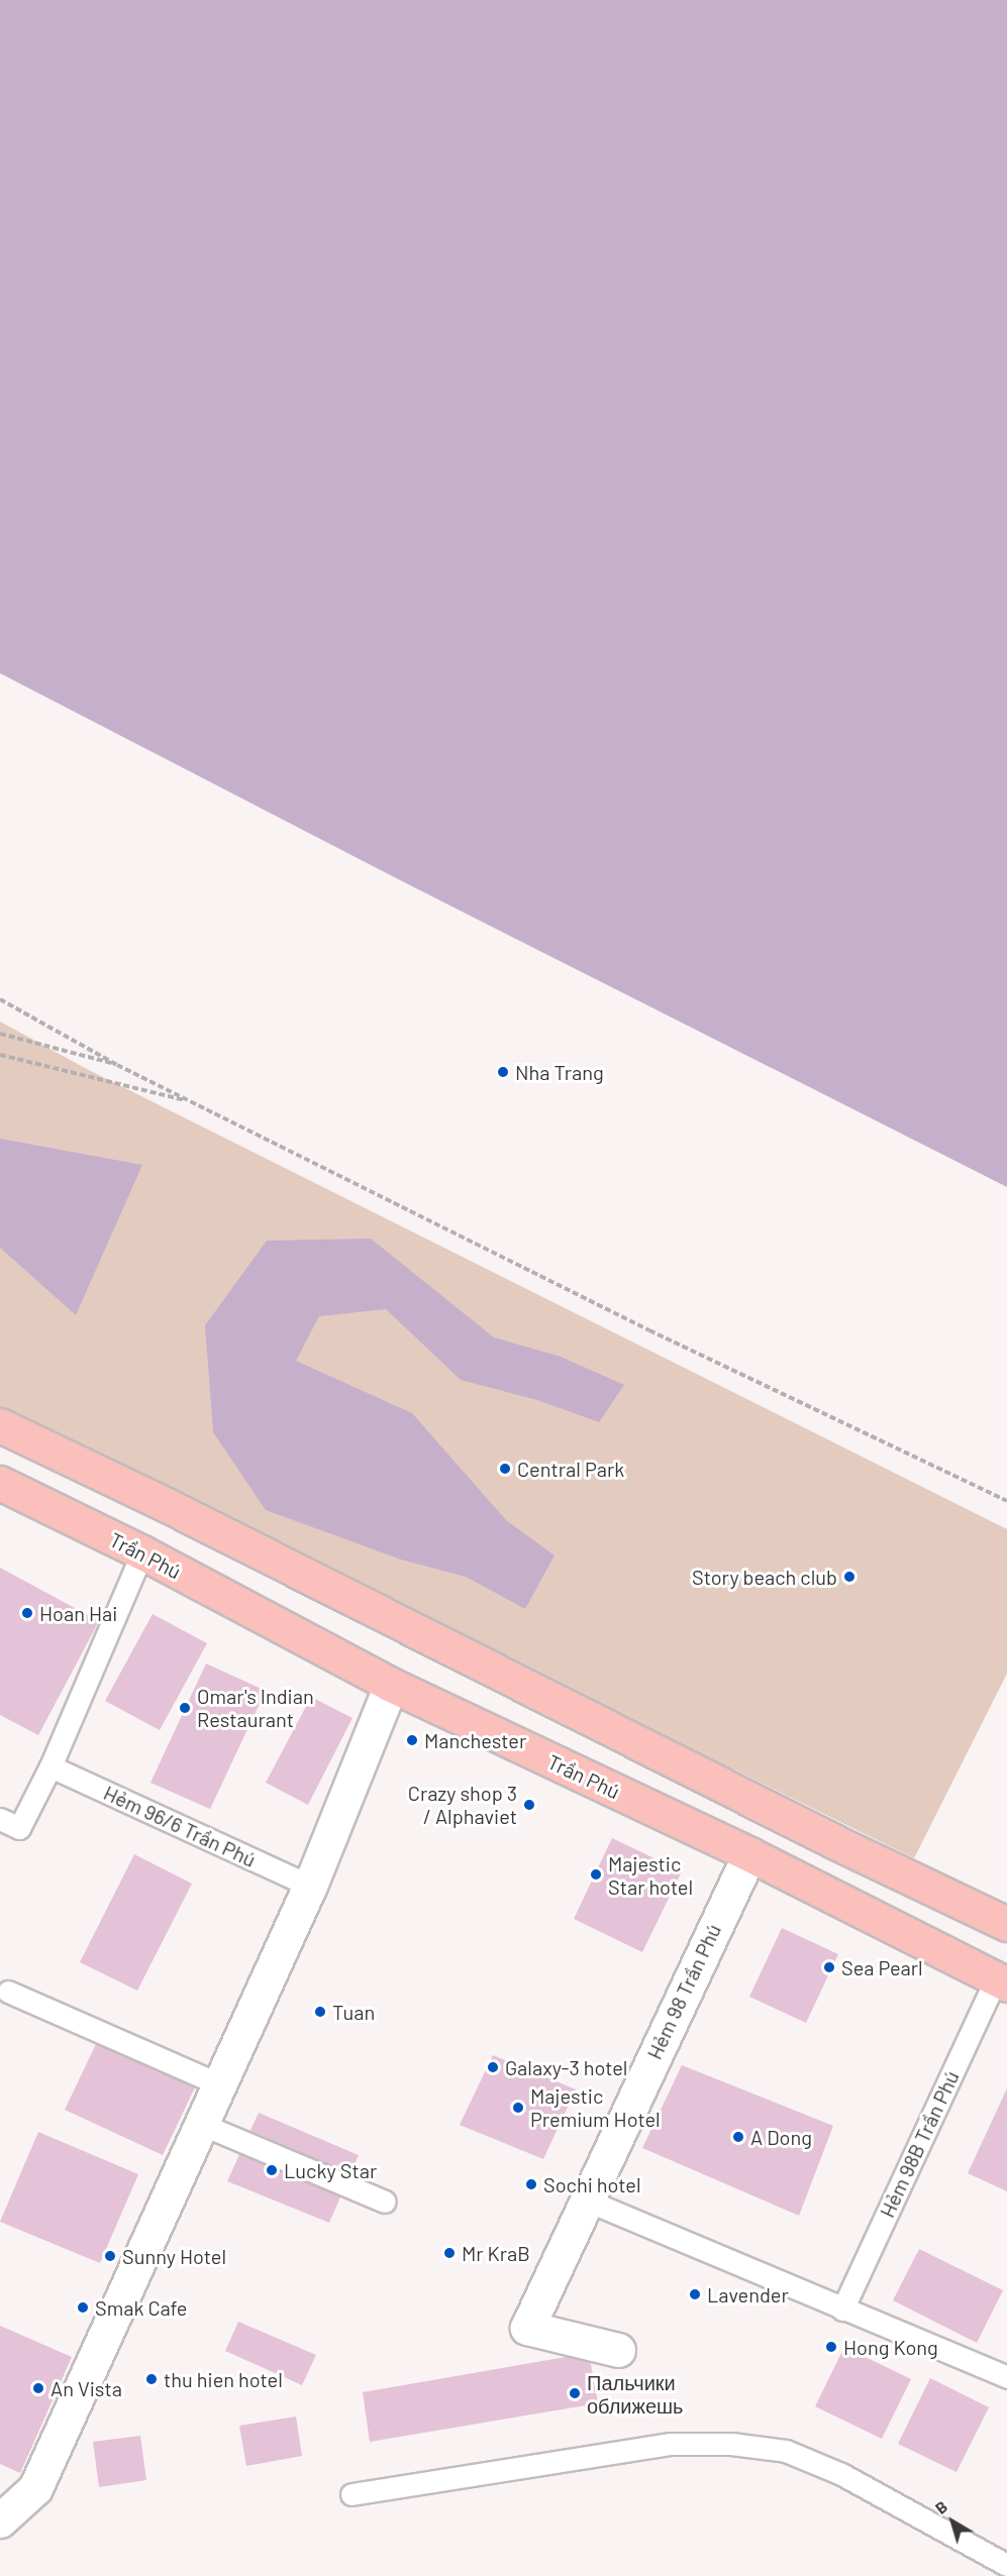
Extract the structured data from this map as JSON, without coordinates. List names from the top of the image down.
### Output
{
  "streets": {
    "main road": ["Trần Phú"],
    "street": ["Hẻm 98 Trần Phú"],
    "lane": ["Hẻm 96/6 Trần Phú", "Hẻm 98B Trần Phú"]
  },
  "crossings": [
    ["Trần Phú", "Hẻm 98 Trần Phú"],
    ["Trần Phú", "Hẻm 98B Trần Phú"]
  ],
  "places": [
    "Nha Trang",
    "Central Park",
    "Story beach club",
    "Hoan Hai",
    "Omar's Indian Restaurant",
    "Manchester",
    "Crazy shop 3 / Alphaviet",
    "Majestic Star hotel",
    "Sea Pearl",
    "Tuan",
    "Galaxy-3 hotel",
    "Majestic Premium Hotel",
    "A Dong",
    "Lucky Star",
    "Sochi hotel",
    "Mr KraB",
    "Sunny Hotel",
    "Lavender",
    "Smak Cafe",
    "Hong Kong",
    "thu hien hotel",
    "An Vista",
    "Пальчики оближешь"
  ],
  "north": "top left"
}
